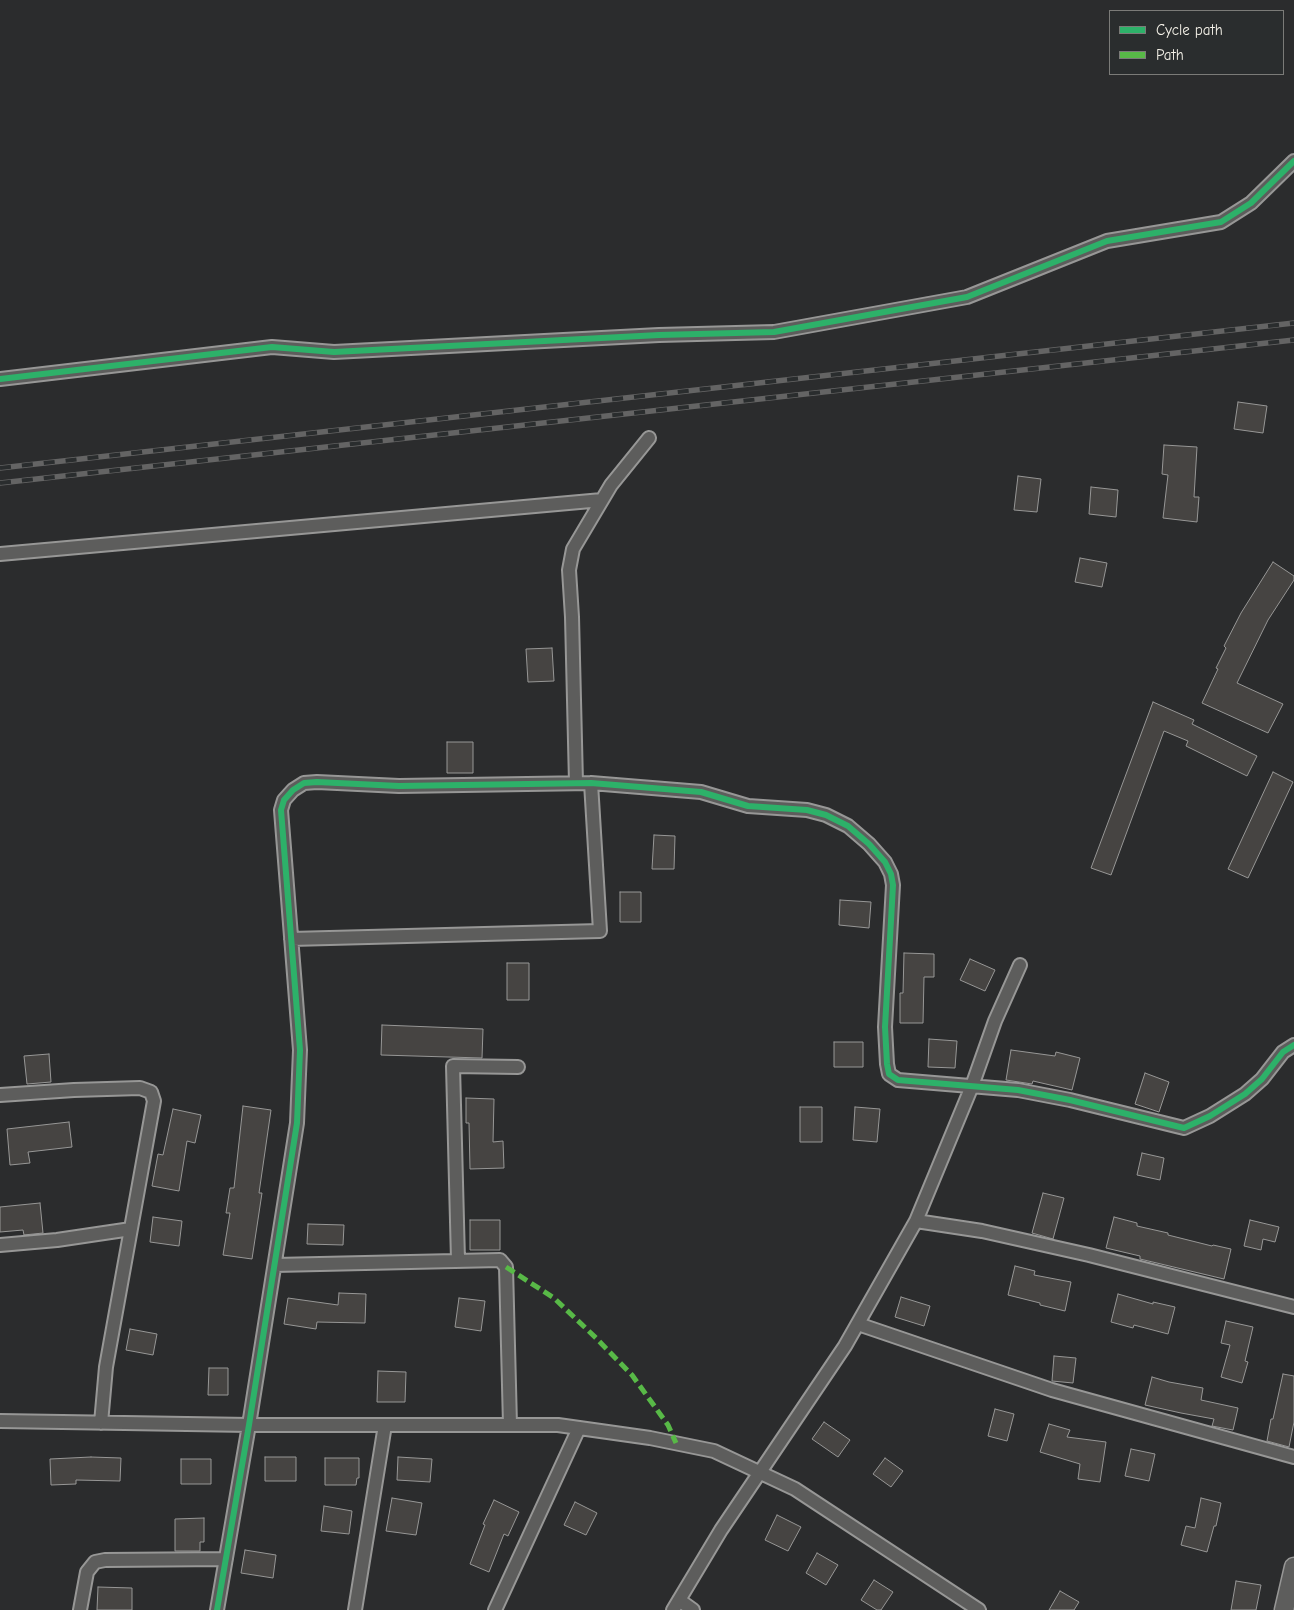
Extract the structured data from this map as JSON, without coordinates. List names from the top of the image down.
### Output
{
  "legend": ["Cycle path", "Path"]
}
